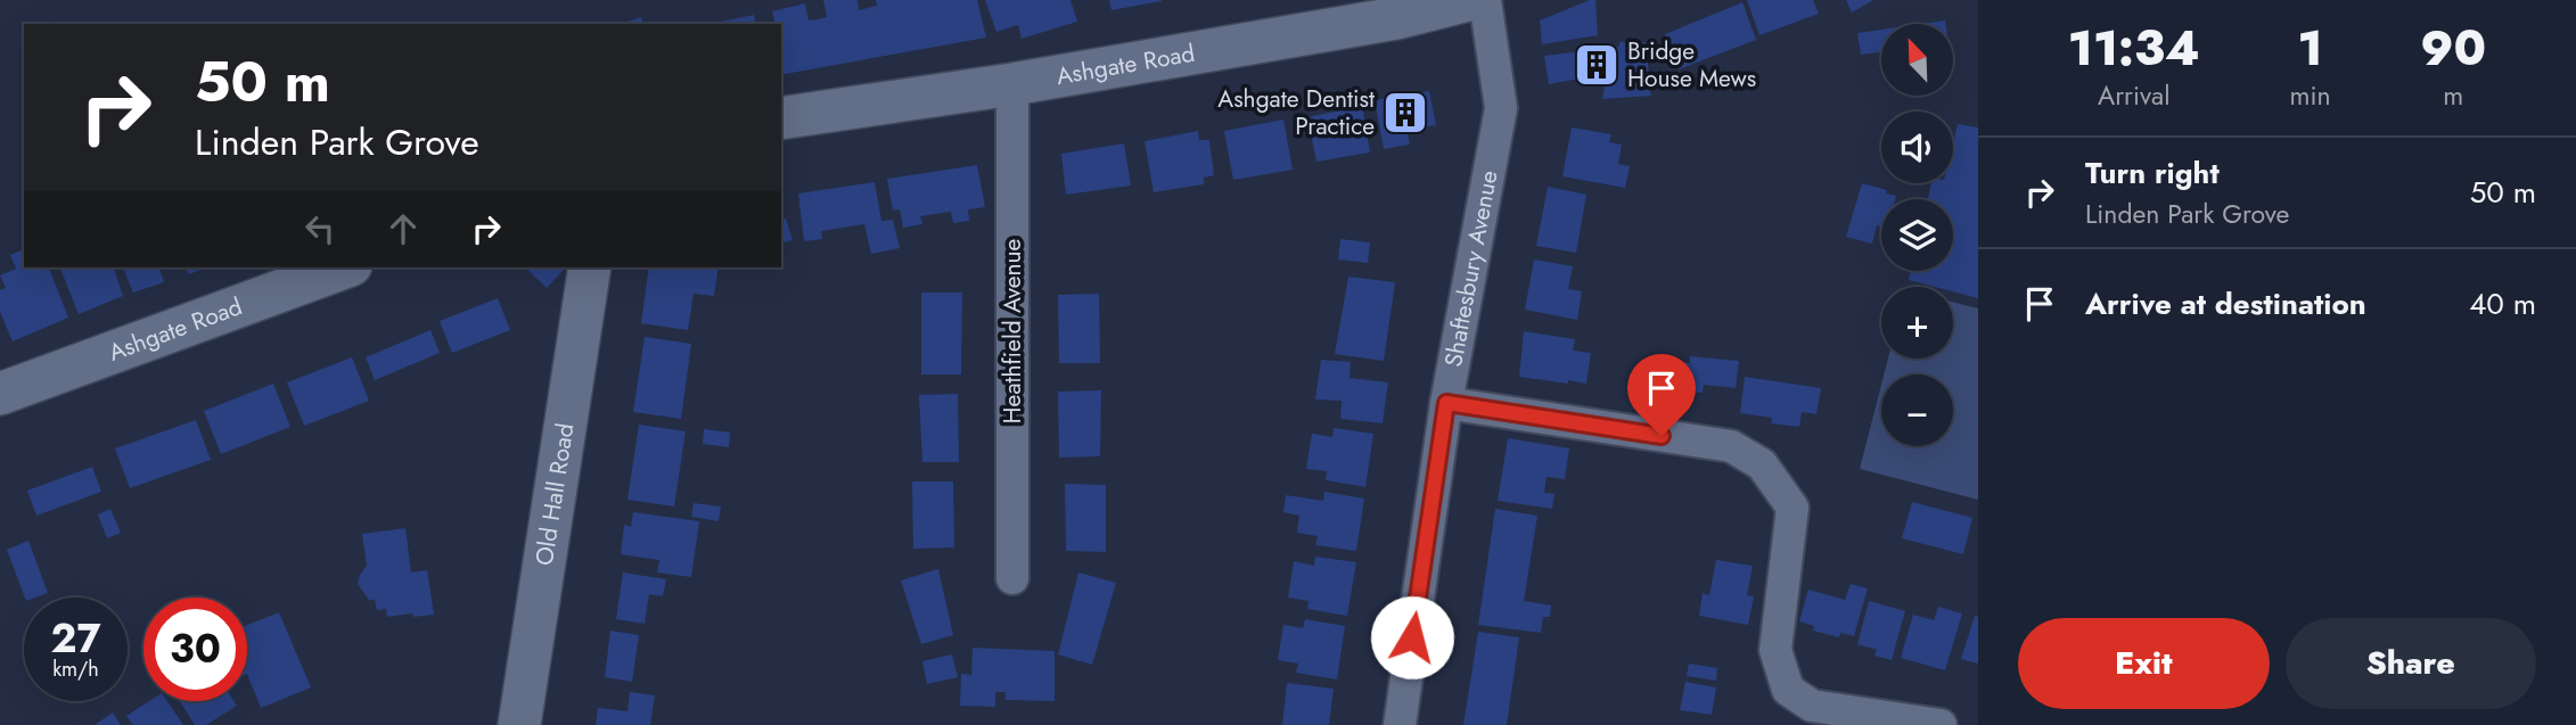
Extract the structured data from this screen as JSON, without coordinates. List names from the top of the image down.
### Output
{
  "streets": {
    "street": [
      "Ashgate Road",
      "Shaftesbury Avenue",
      "Heathfield Avenue",
      "Old Hall Road"
    ]
  },
  "crossings": [
    ["Ashgate Road", "Heathfield Avenue"]
  ],
  "places": {
    "building": ["Bridge House Mews", "Ashgate Dentist Practice"]
  },
  "north": "top left",
  "page": {
    "eta": [
      "11:34",
      "Arrival",
      "1",
      "min",
      "90",
      "m"
    ],
    "map_buttons": ["+", "−"],
    "turn": ["50 m", "Linden Park Grove"],
    "list": [
      {
        "name": "Turn right",
        "note": "Linden Park Grove",
        "value": "50 m"
      },
      {
        "name": "Arrive at destination",
        "value": "40 m"
      }
    ],
    "speed": "27 km/h",
    "limit": "30",
    "buttons": ["Exit", "Share"]
  }
}
